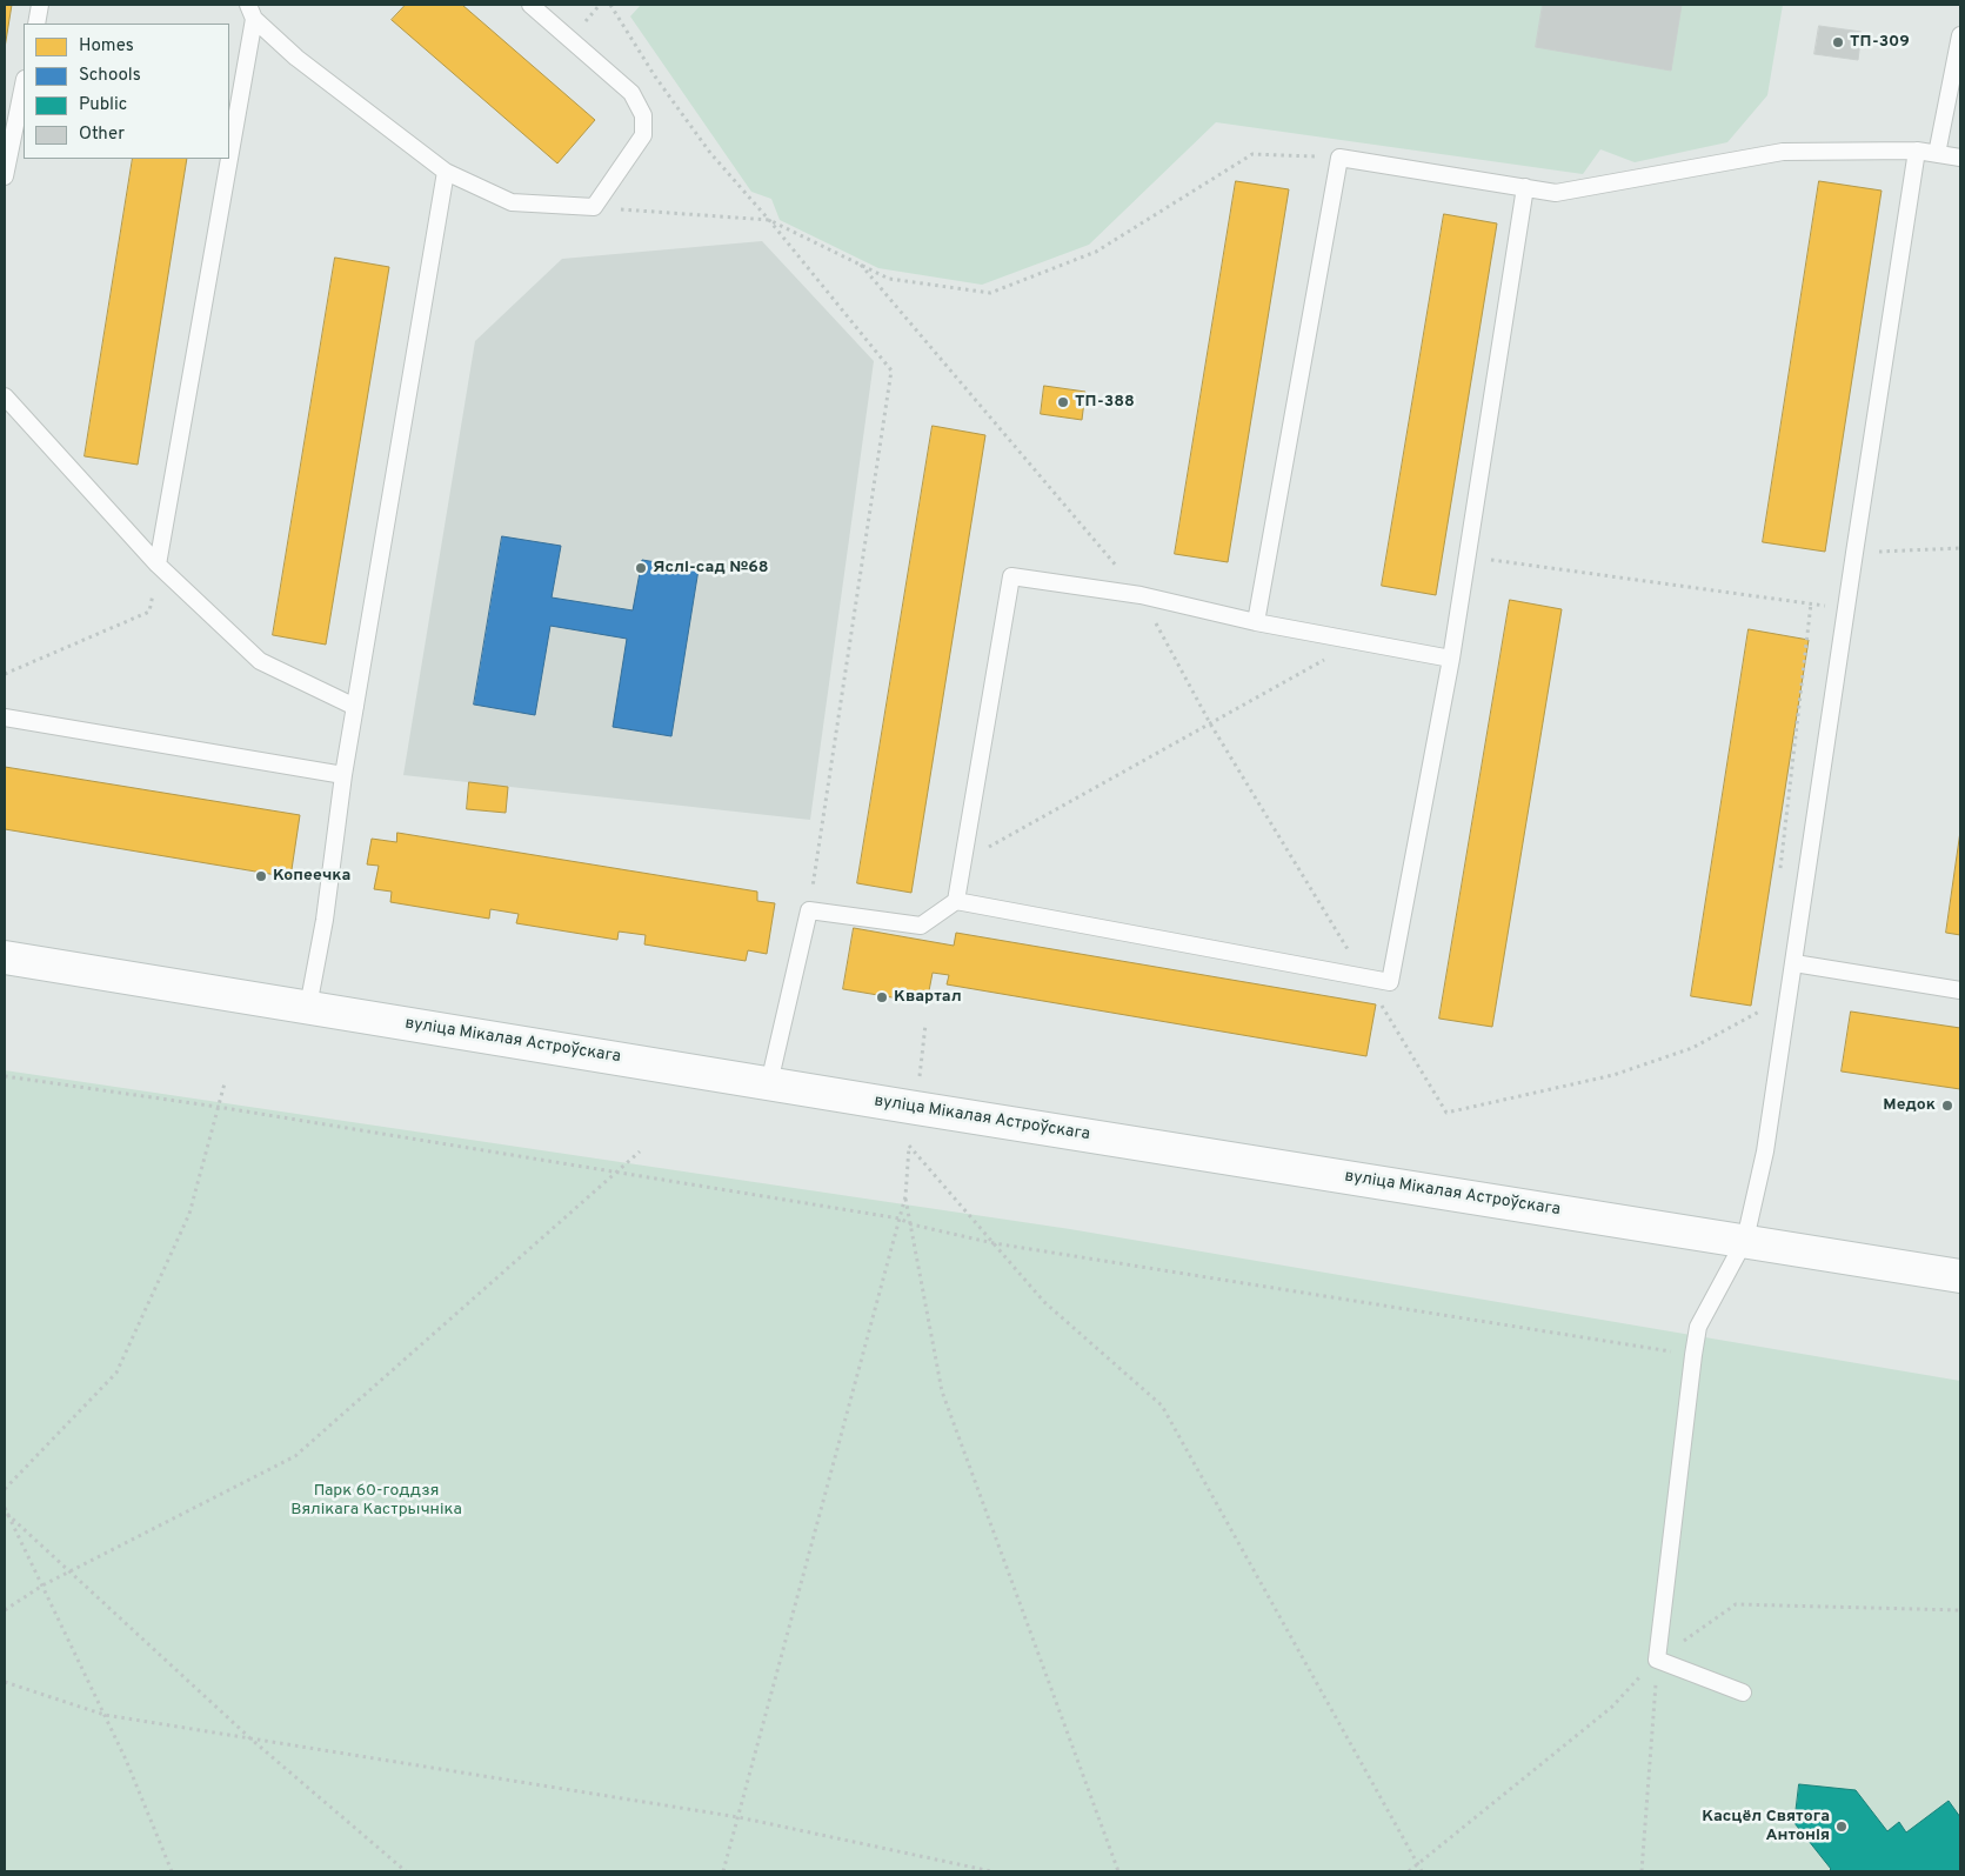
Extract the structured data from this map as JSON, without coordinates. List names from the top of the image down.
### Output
{
  "streets": {
    "main road": ["вуліца Мікалая Астроўскага"]
  },
  "parks": ["Парк 60-годдзя Вялікага Кастрычніка"],
  "places": [
    "ТП-309",
    "ТП-388",
    "Яслі-сад №68",
    "Копеечка",
    "Квартал",
    "Медок",
    "Касцёл Святога Антонія"
  ],
  "legend": [
    "Homes",
    "Schools",
    "Public",
    "Other"
  ]
}
